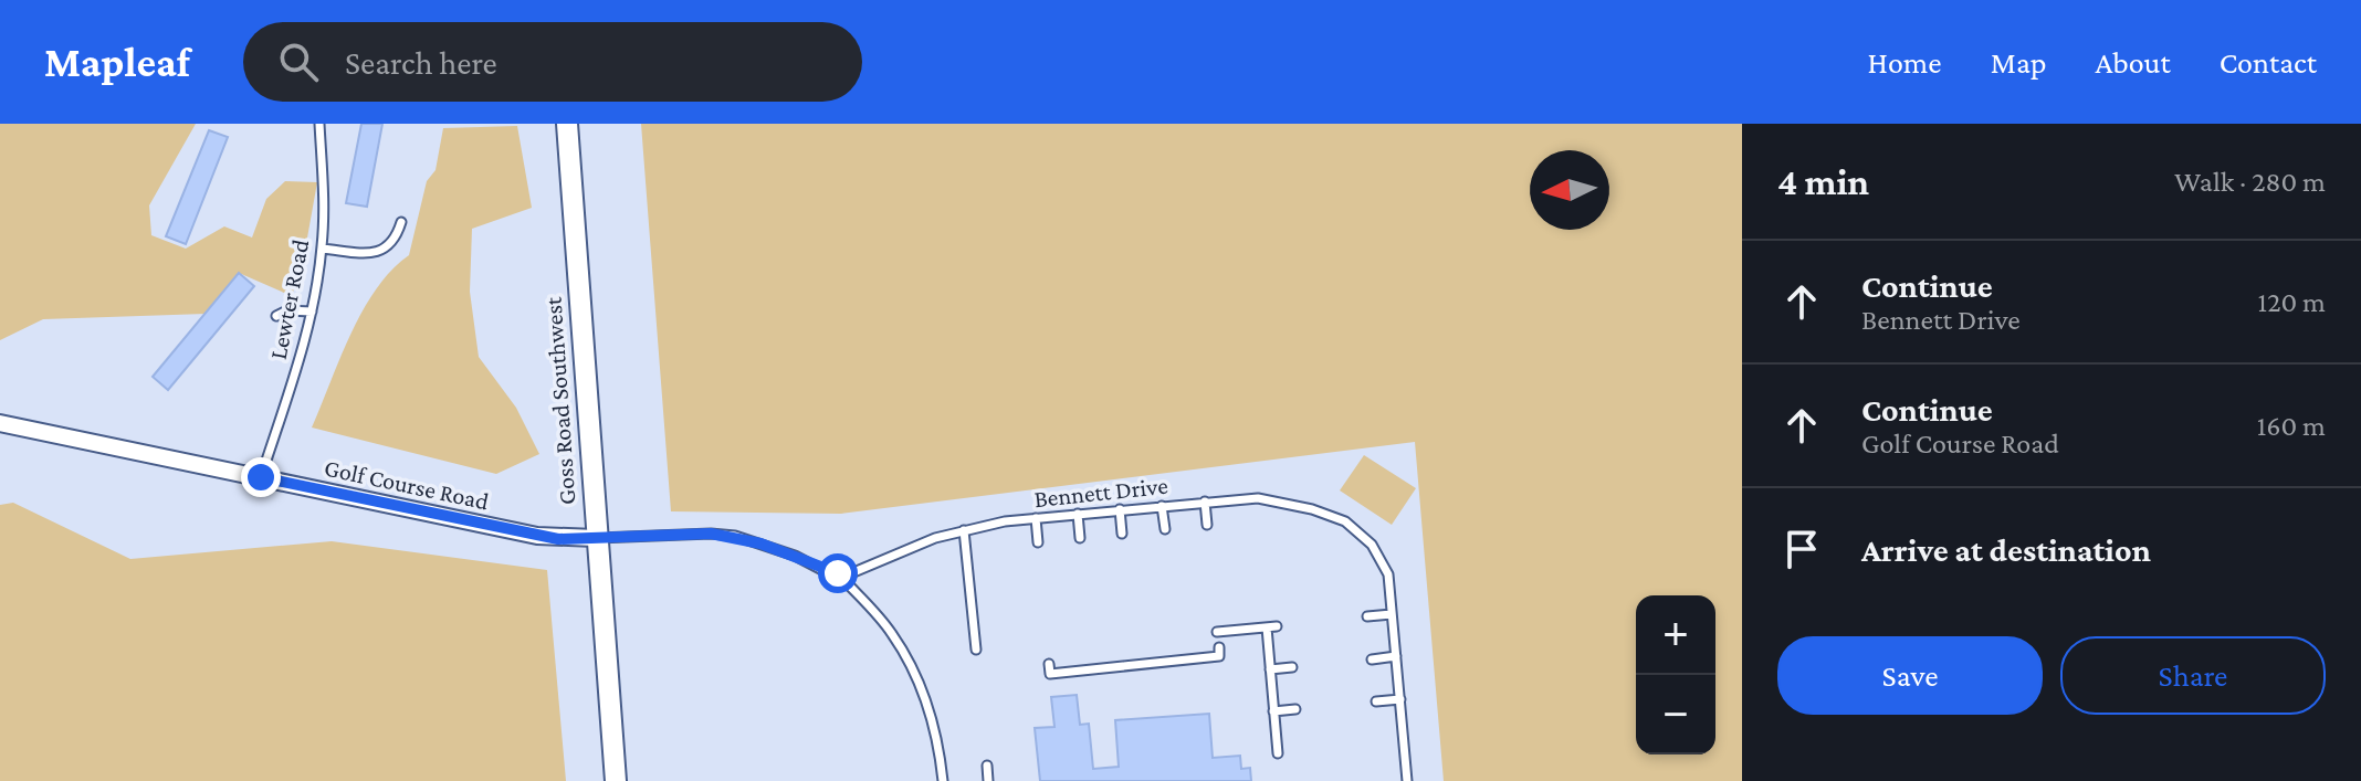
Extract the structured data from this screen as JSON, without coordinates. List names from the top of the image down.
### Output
{
  "streets": {
    "street": ["Goss Road Southwest", "Golf Course Road"],
    "lane": ["Lewter Road", "Bennett Drive"]
  },
  "crossings": [
    ["Lewter Road", "Golf Course Road"],
    ["Goss Road Southwest", "Golf Course Road"]
  ],
  "north": "left",
  "page": {
    "header": "Mapleaf",
    "search": "Search here",
    "nav": [
      "Home",
      "Map",
      "About",
      "Contact"
    ],
    "heading": ["4 min", "Walk · 280 m"],
    "list": [
      ["Continue", "Bennett Drive", "120 m"],
      ["Continue", "Golf Course Road", "160 m"],
      "Arrive at destination"
    ],
    "map_buttons": ["+", "−"],
    "buttons": ["Save", "Share"]
  }
}
